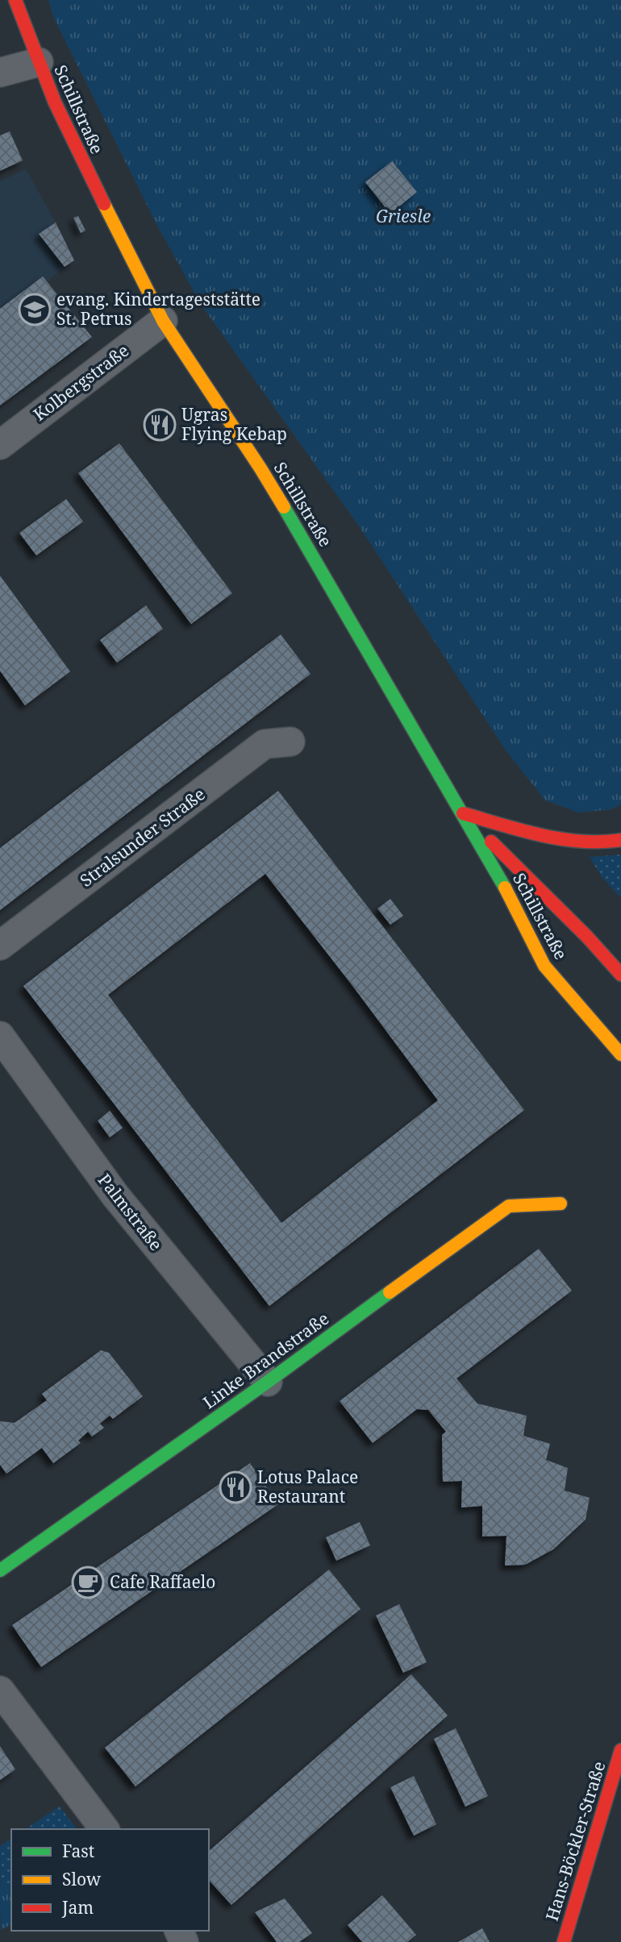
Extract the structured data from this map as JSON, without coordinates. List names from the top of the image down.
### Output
{
  "streets": {
    "street": [
      "Schillstraße",
      "Kolbergstraße",
      "Stralsunder Straße",
      "Palmstraße",
      "Linke Brandstraße",
      "Hans-Böckler-Straße"
    ]
  },
  "crossings": [
    ["Schillstraße", "Kolbergstraße"],
    ["Palmstraße", "Linke Brandstraße"]
  ],
  "parks": ["Griesle"],
  "places": {
    "school or university": ["evang. Kindertageststätte St. Petrus"],
    "restaurant": ["Ugras Flying Kebap", "Lotus Palace Restaurant"],
    "cafe": ["Cafe Raffaelo"]
  },
  "legend": ["Fast", "Slow", "Jam"]
}
